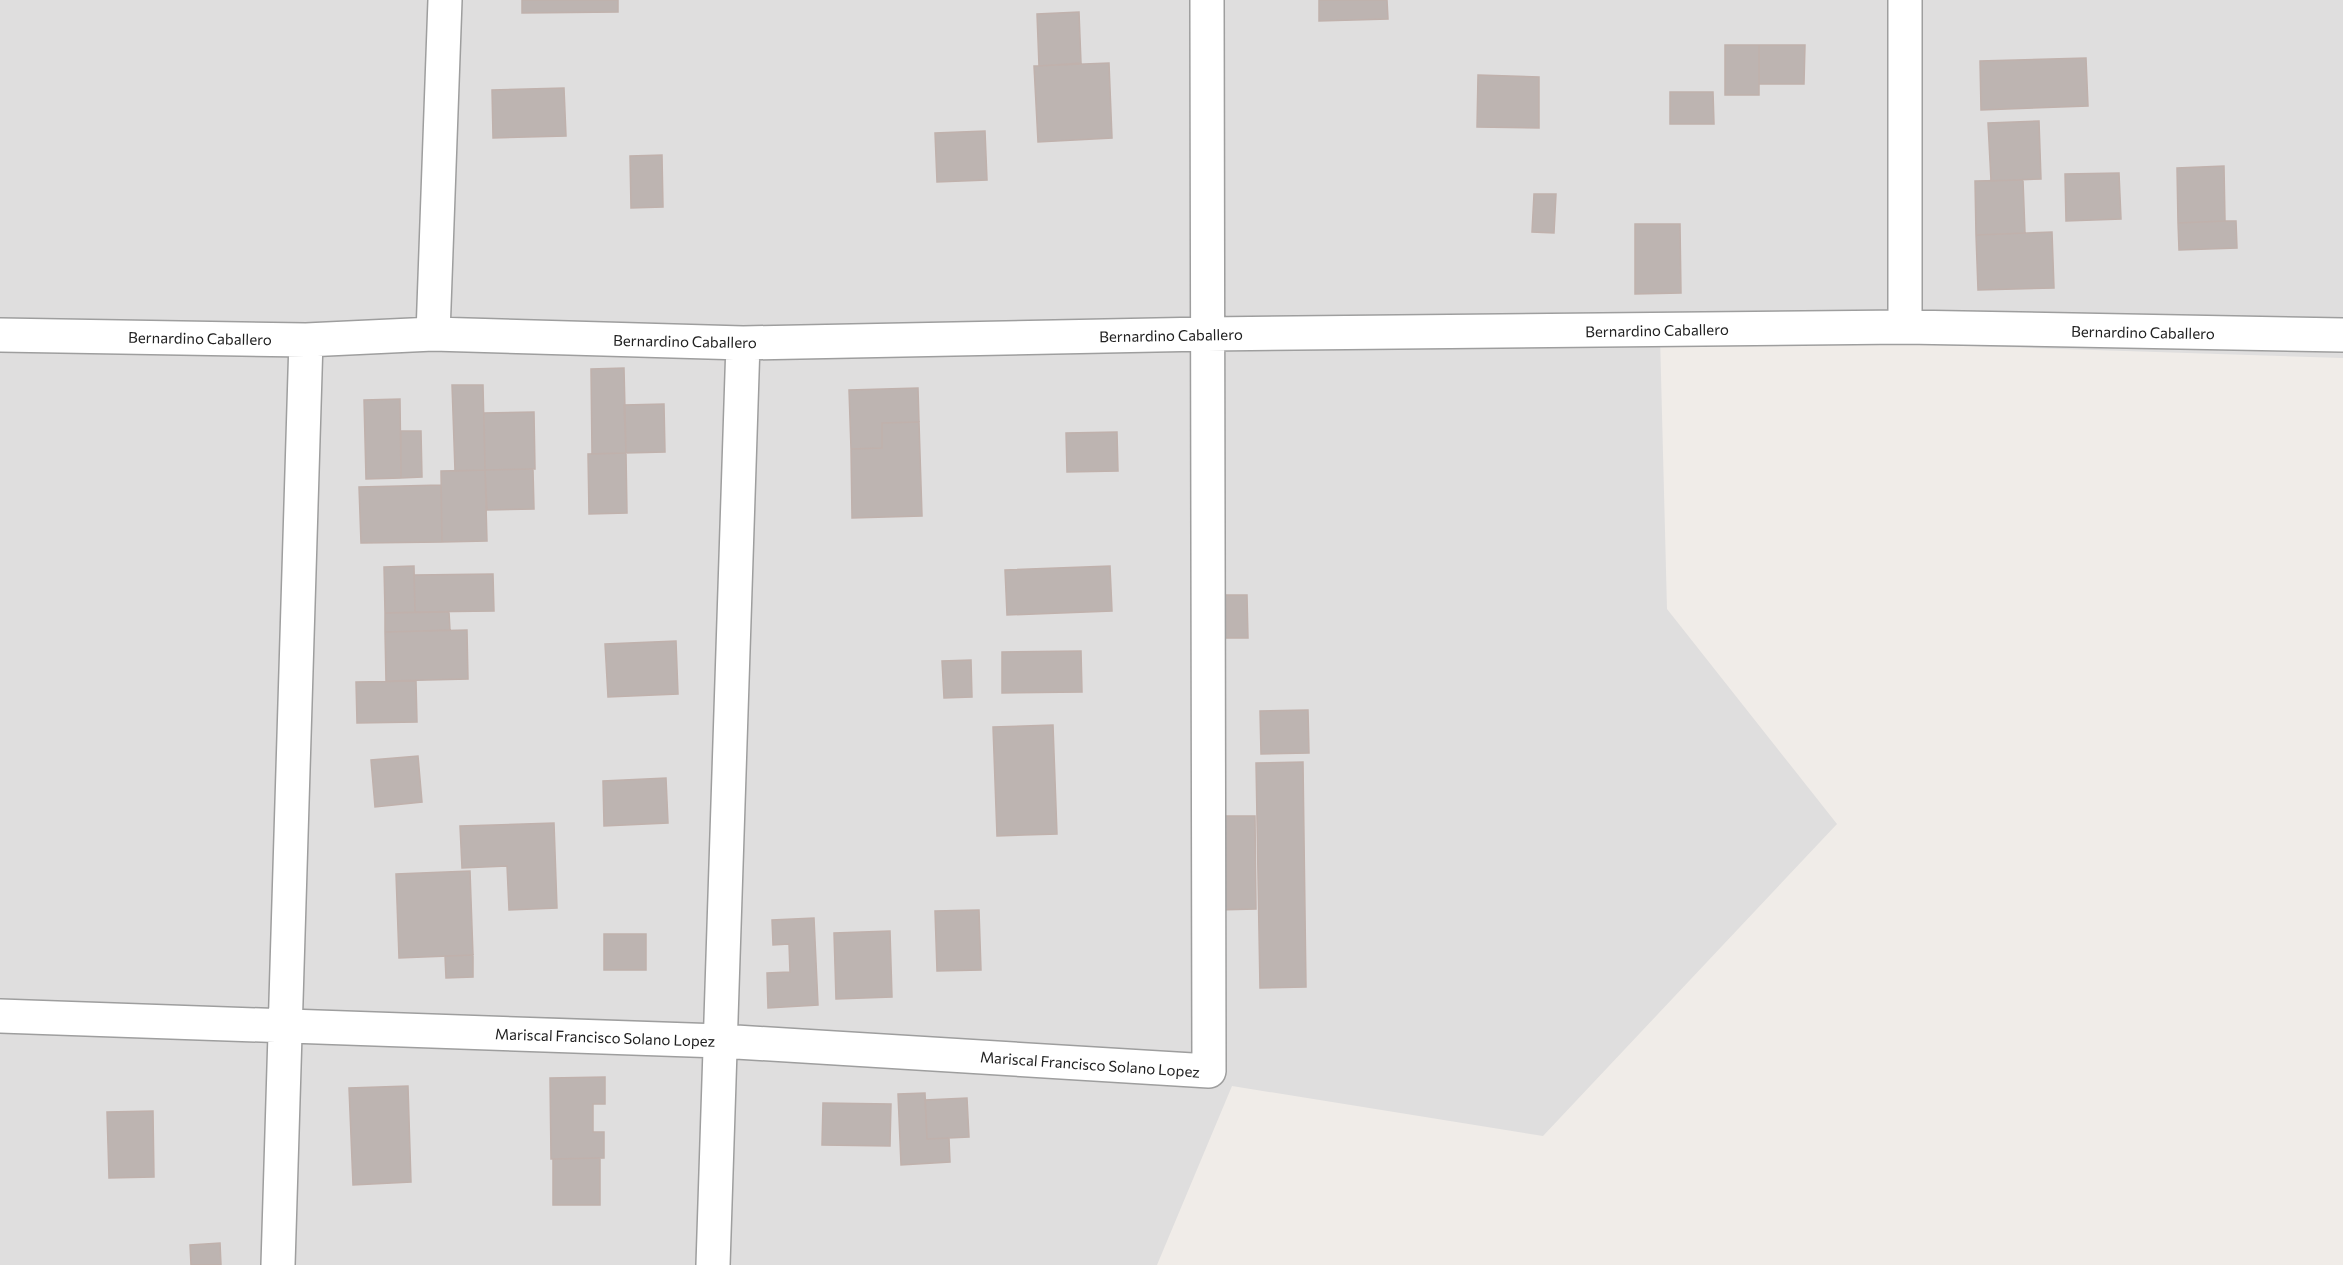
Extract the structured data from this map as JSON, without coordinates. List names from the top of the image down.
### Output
{
  "streets": {
    "street": ["Bernardino Caballero", "Mariscal Francisco Solano Lopez"]
  },
  "crossings": [
    ["Bernardino Caballero", "Mariscal Francisco Solano Lopez"]
  ]
}
